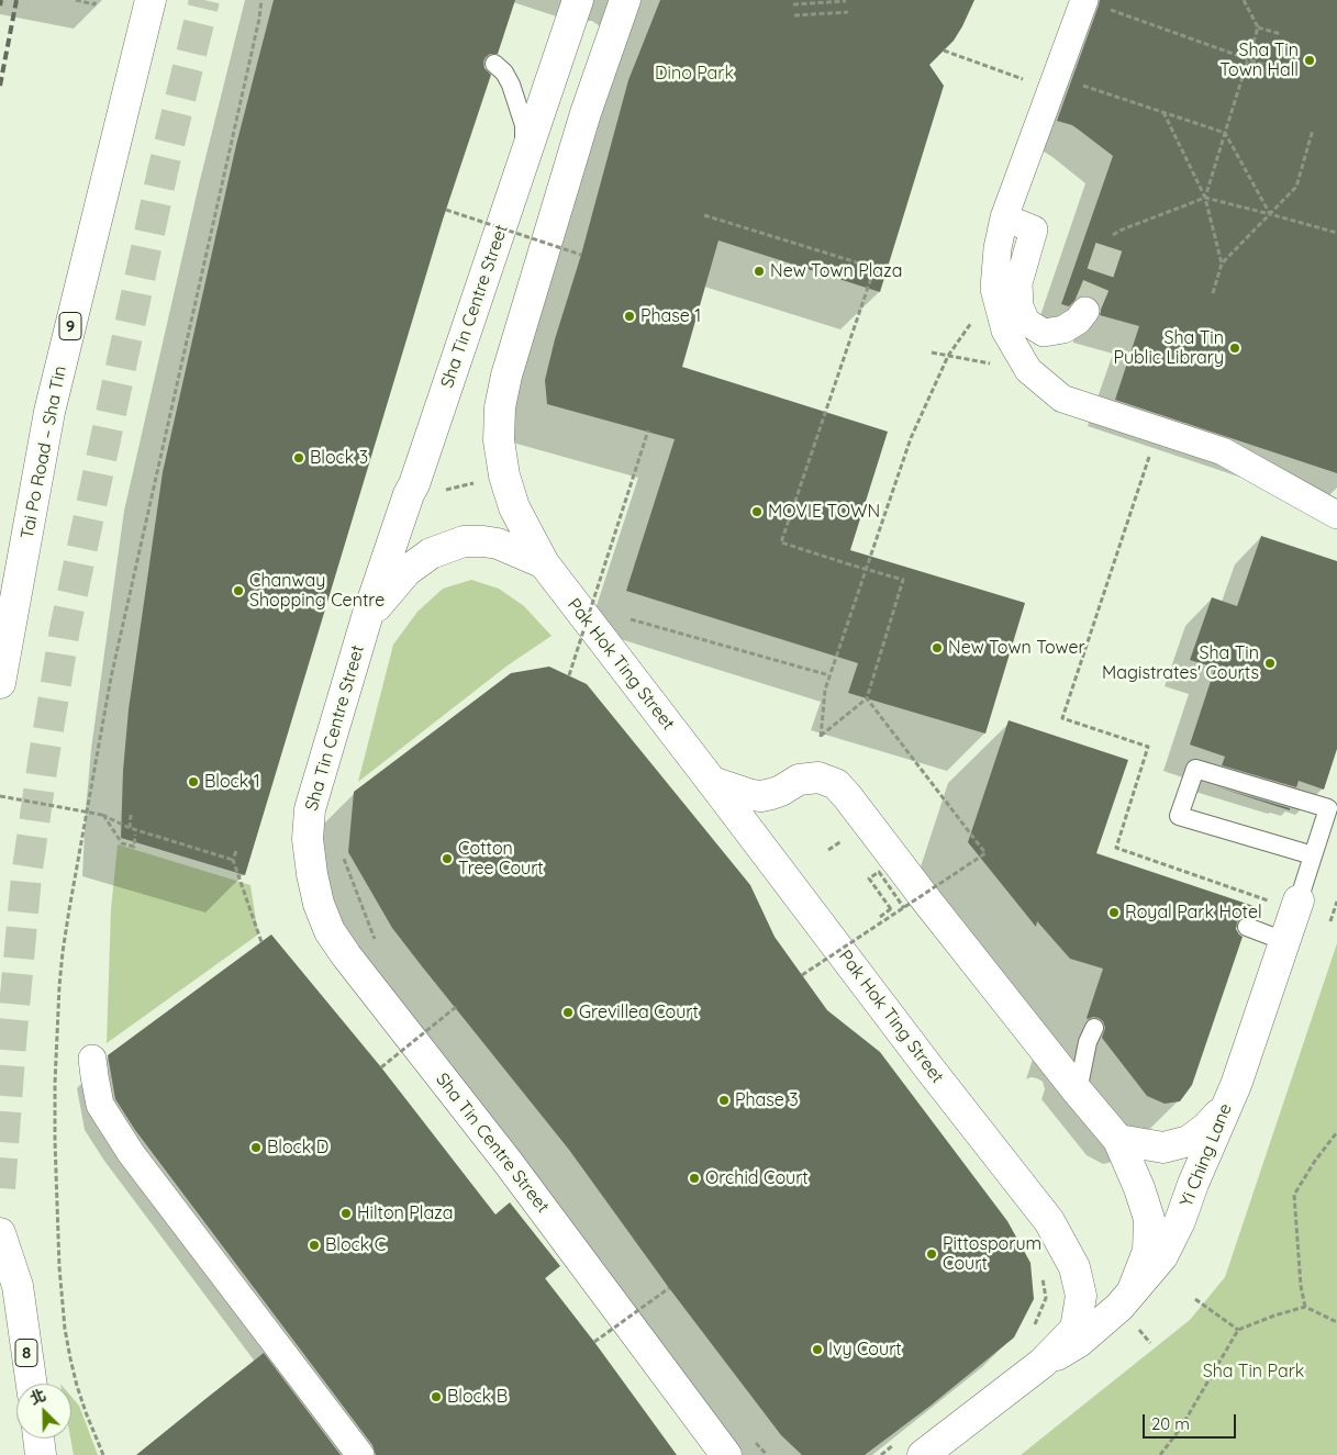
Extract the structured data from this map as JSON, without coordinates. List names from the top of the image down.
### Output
{
  "streets": {
    "main road": [
      "Sha Tin Centre Street",
      "9",
      "Tai Po Road – Sha Tin",
      "Pak Hok Ting Street",
      "Yi Ching Lane",
      "8"
    ]
  },
  "crossings": [
    ["Pak Hok Ting Street", "Yi Ching Lane"]
  ],
  "parks": ["Dino Park", "Sha Tin Park"],
  "places": [
    "Sha Tin Town Hall",
    "New Town Plaza",
    "Phase 1",
    "Sha Tin Public Library",
    "Block 3",
    "MOVIE TOWN",
    "Chanway Shopping Centre",
    "New Town Tower",
    "Sha Tin Magistrates' Courts",
    "Block 1",
    "Cotton Tree Court",
    "Royal Park Hotel",
    "Grevillea Court",
    "Phase 3",
    "Block D",
    "Orchid Court",
    "Hilton Plaza",
    "Block C",
    "Pittosporum Court",
    "Ivy Court",
    "Block B"
  ],
  "scale_bar": "20 m",
  "north": "top left"
}
